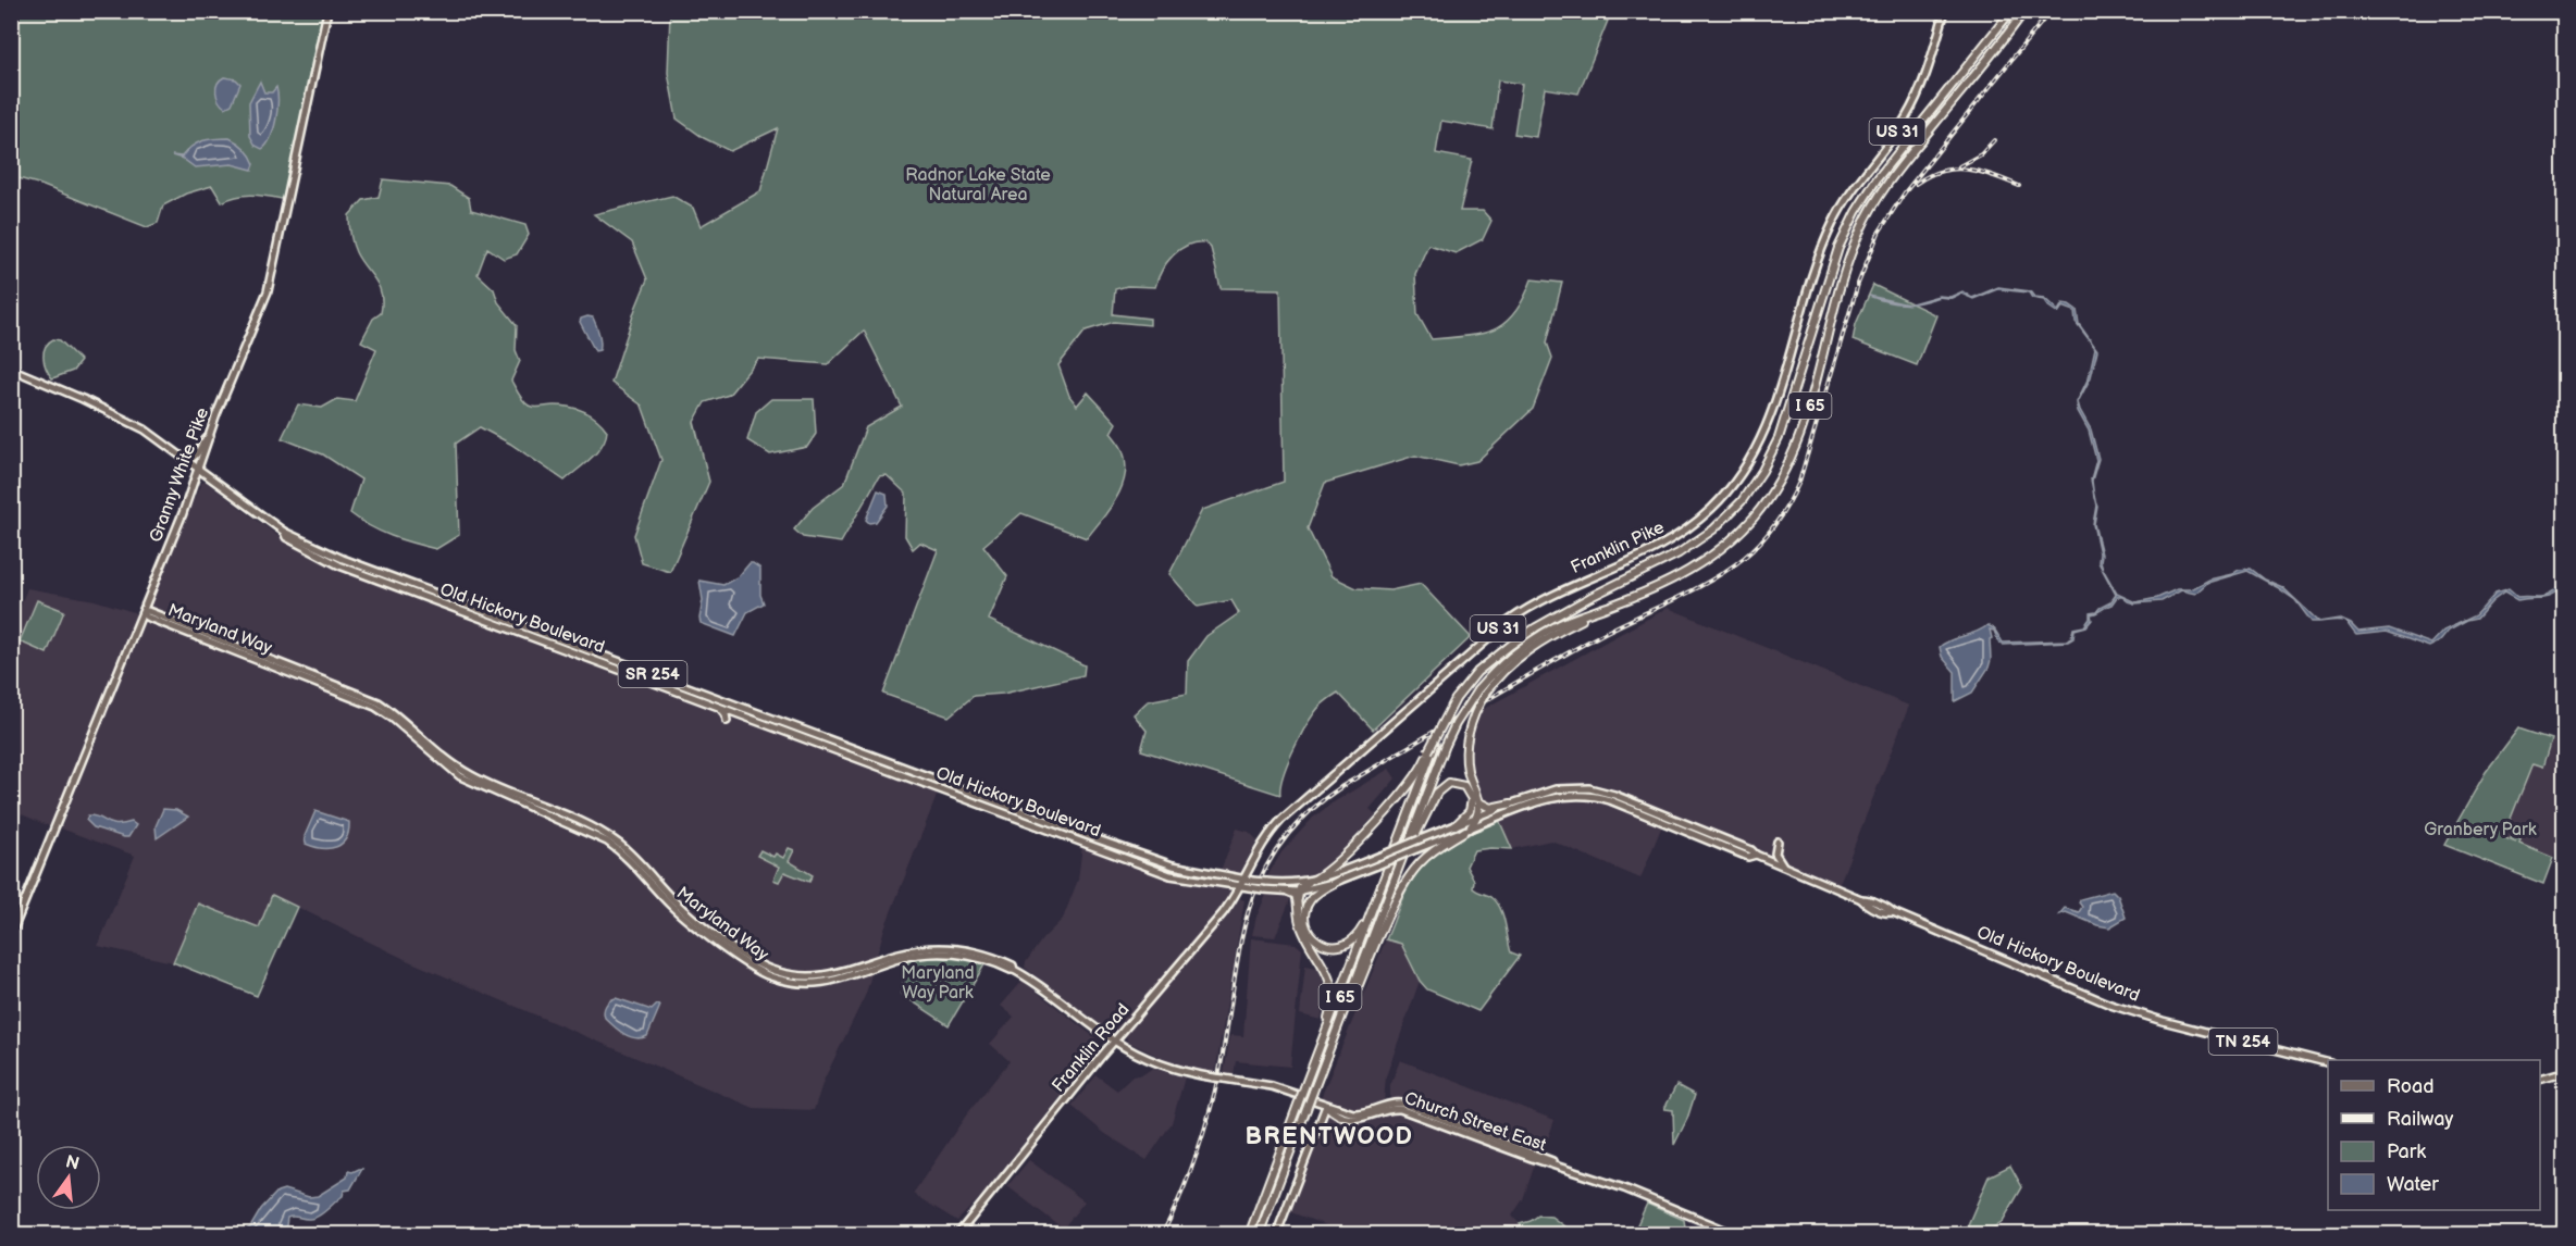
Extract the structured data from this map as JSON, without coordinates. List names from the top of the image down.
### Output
{
  "streets": {
    "highway": ["I 65"],
    "main road": [
      "US 31",
      "Granny White Pike",
      "Franklin Pike",
      "Old Hickory Boulevard",
      "Maryland Way",
      "SR 254",
      "TN 254",
      "Franklin Road",
      "Church Street East"
    ]
  },
  "crossings": [
    ["Granny White Pike", "Old Hickory Boulevard"],
    ["Granny White Pike", "Maryland Way"],
    ["Franklin Pike", "Old Hickory Boulevard"],
    ["Franklin Pike", "Franklin Road"],
    ["Old Hickory Boulevard", "Franklin Road"],
    ["Maryland Way", "Franklin Road"],
    ["Maryland Way", "Church Street East"],
    ["Franklin Road", "Church Street East"]
  ],
  "districts": ["BRENTWOOD"],
  "parks": ["Radnor Lake State Natural Area", "Granbery Park", "Maryland Way Park"],
  "legend": [
    "Road",
    "Railway",
    "Park",
    "Water"
  ],
  "north": "top"
}
